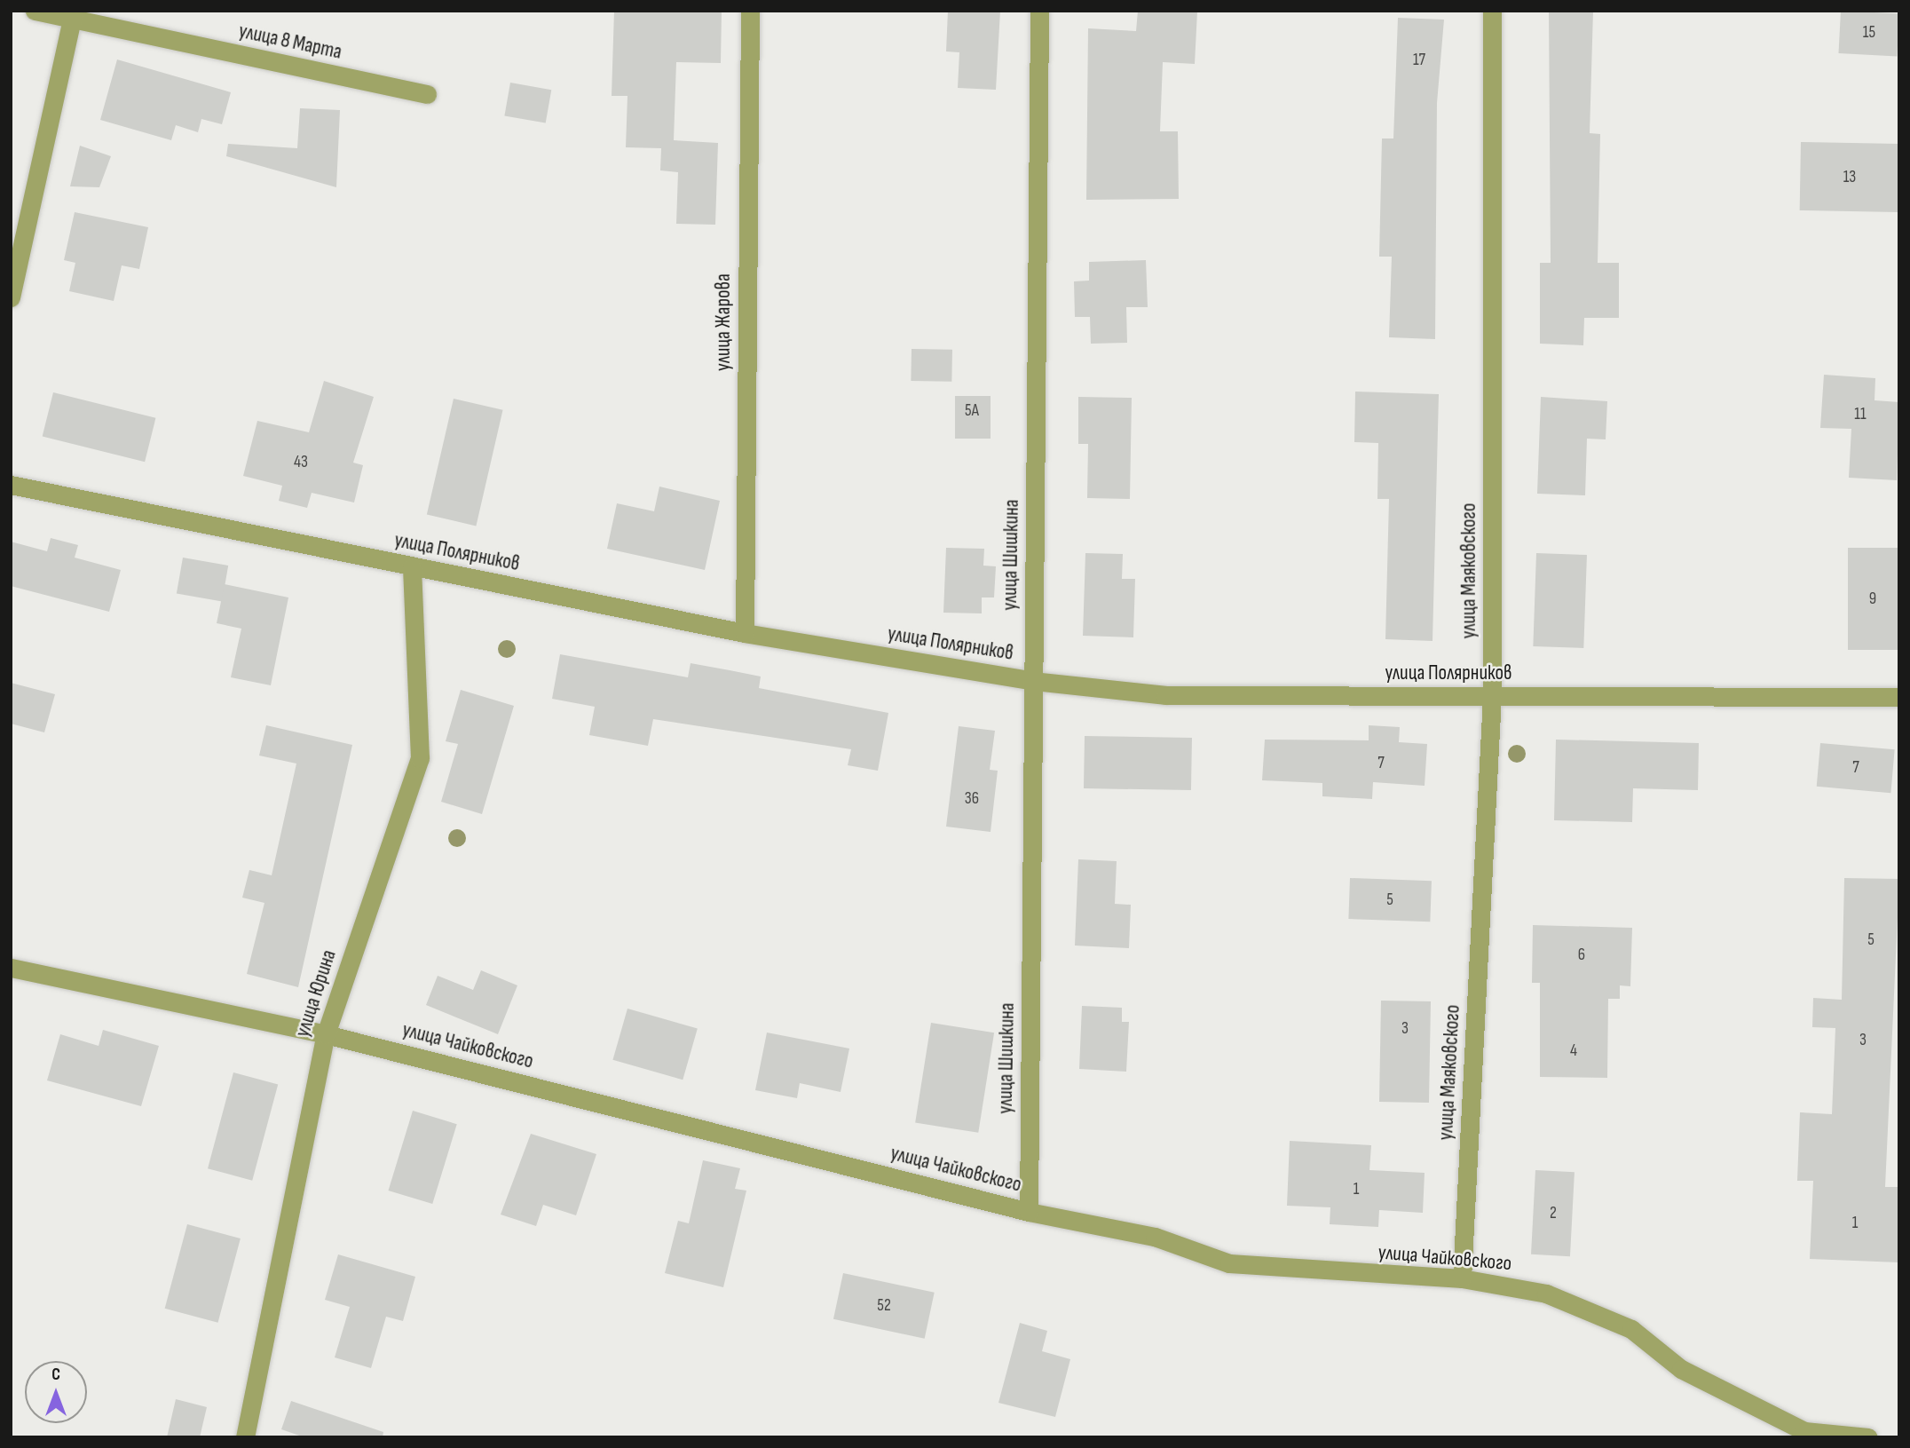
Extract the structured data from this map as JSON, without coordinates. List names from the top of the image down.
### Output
{
  "streets": {
    "street": [
      "улица 8 Марта",
      "улица Жарова",
      "улица Полярников",
      "улица Шишкина",
      "улица Маяковского",
      "улица Юрина",
      "улица Чайковского"
    ]
  },
  "crossings": [
    ["улица Жарова", "улица Полярников"],
    ["улица Полярников", "улица Шишкина"],
    ["улица Полярников", "улица Маяковского"],
    ["улица Полярников", "улица Юрина"],
    ["улица Шишкина", "улица Чайковского"],
    ["улица Маяковского", "улица Чайковского"],
    ["улица Юрина", "улица Чайковского"]
  ],
  "house_numbers": [
    "15",
    "17",
    "13",
    "5А",
    "11",
    "43",
    "9",
    "7",
    "7",
    "36",
    "5",
    "5",
    "6",
    "3",
    "3",
    "4",
    "1",
    "2",
    "1",
    "52"
  ],
  "north": "top"
}
